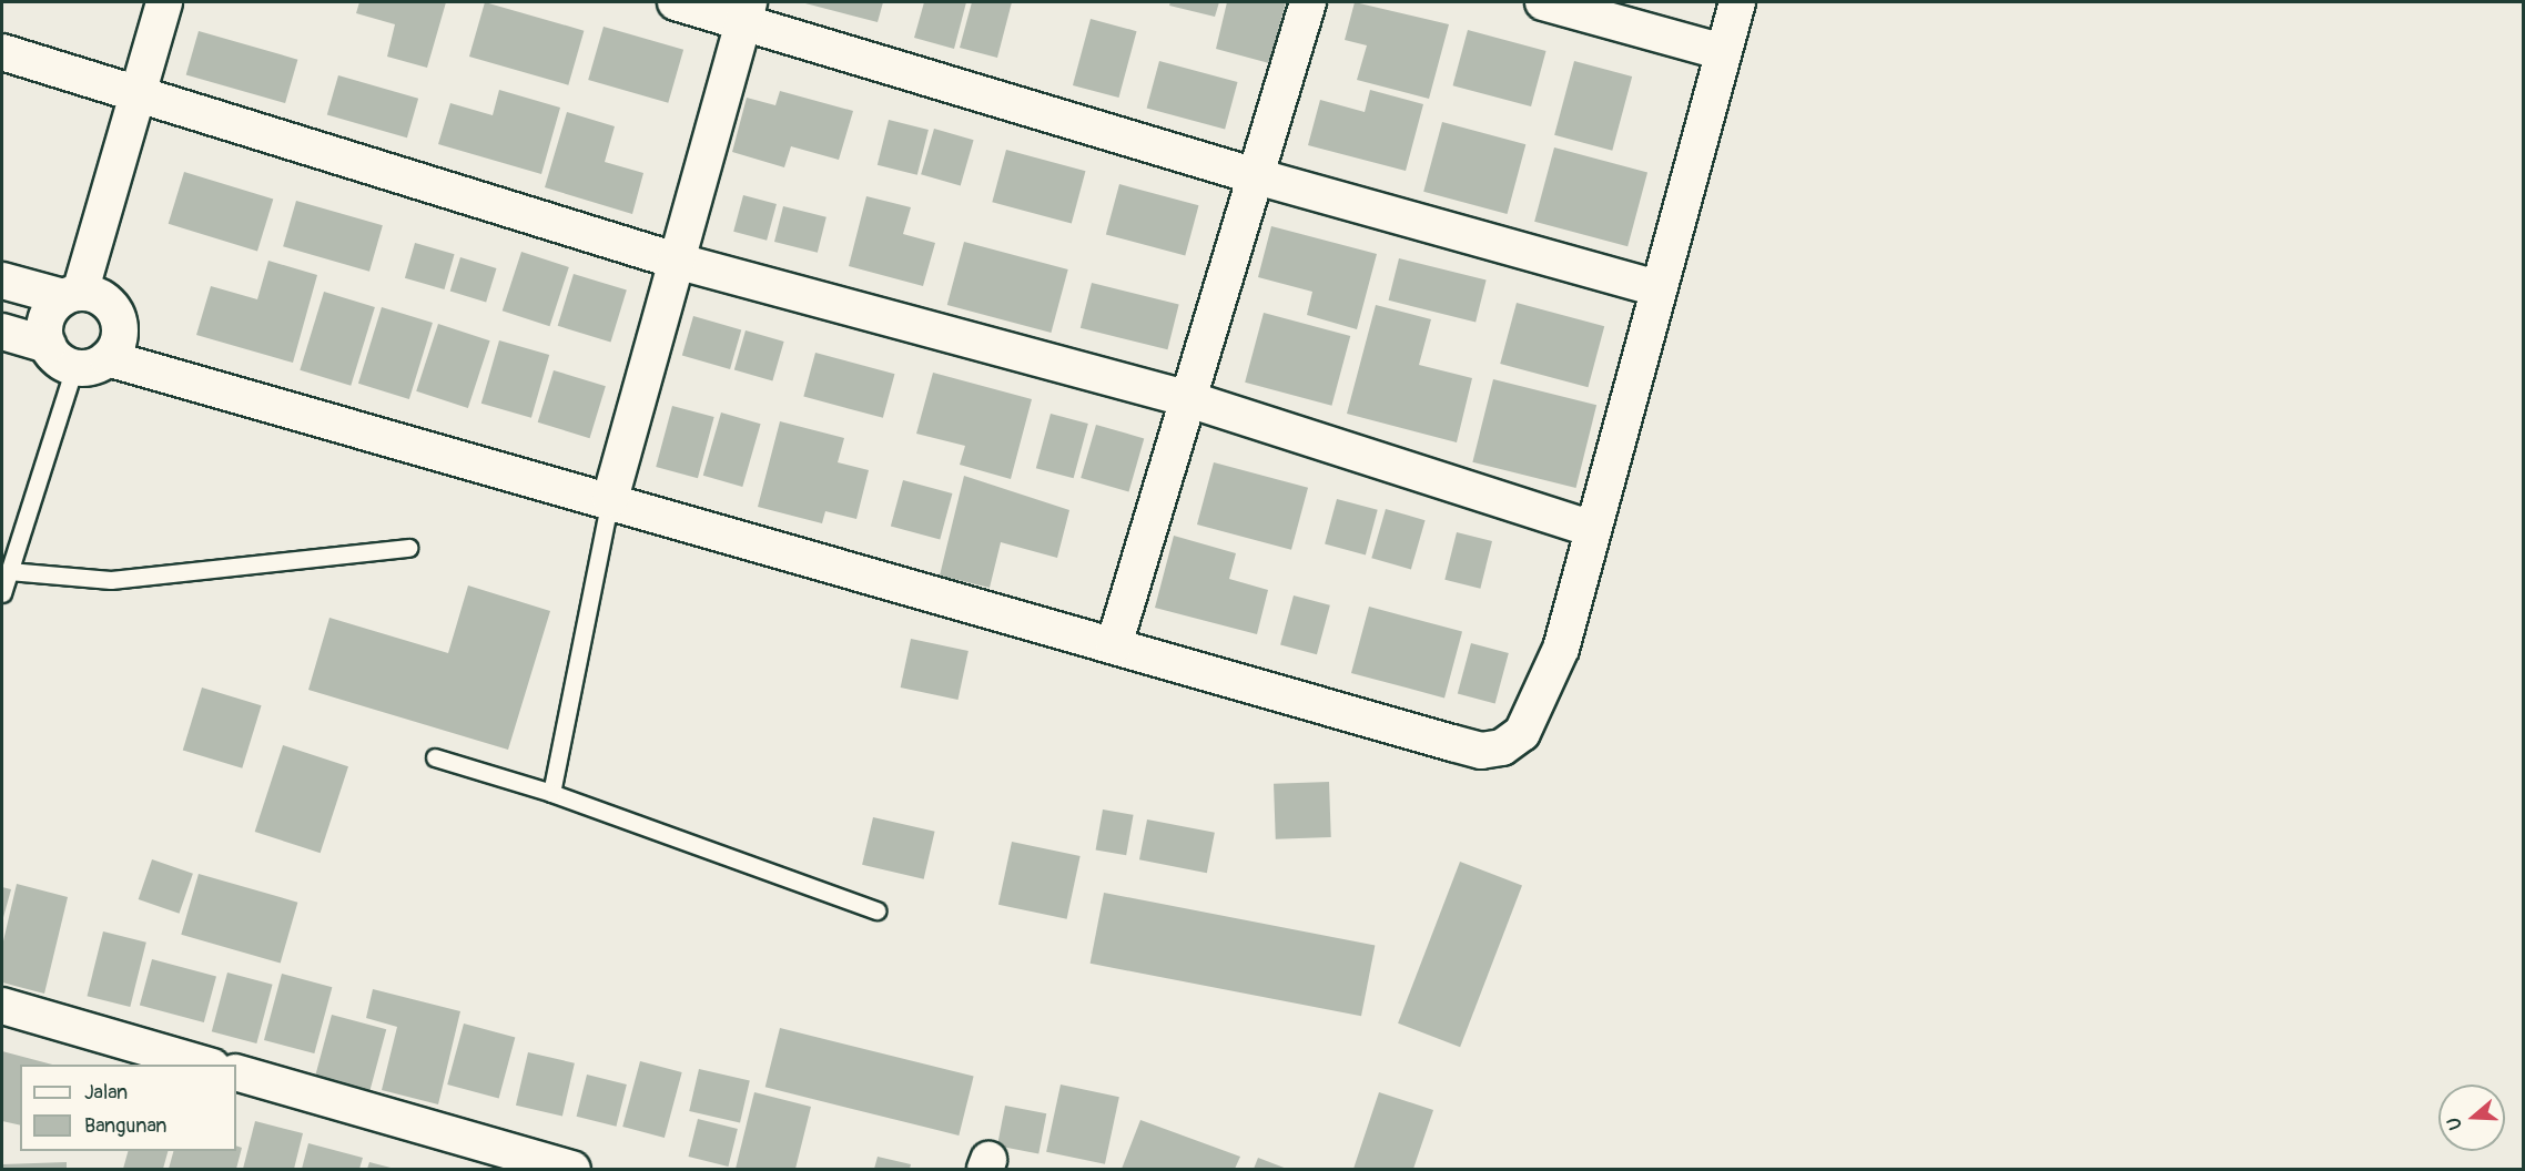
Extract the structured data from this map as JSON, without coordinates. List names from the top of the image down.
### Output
{
  "legend": ["Jalan", "Bangunan"],
  "north": "left"
}
